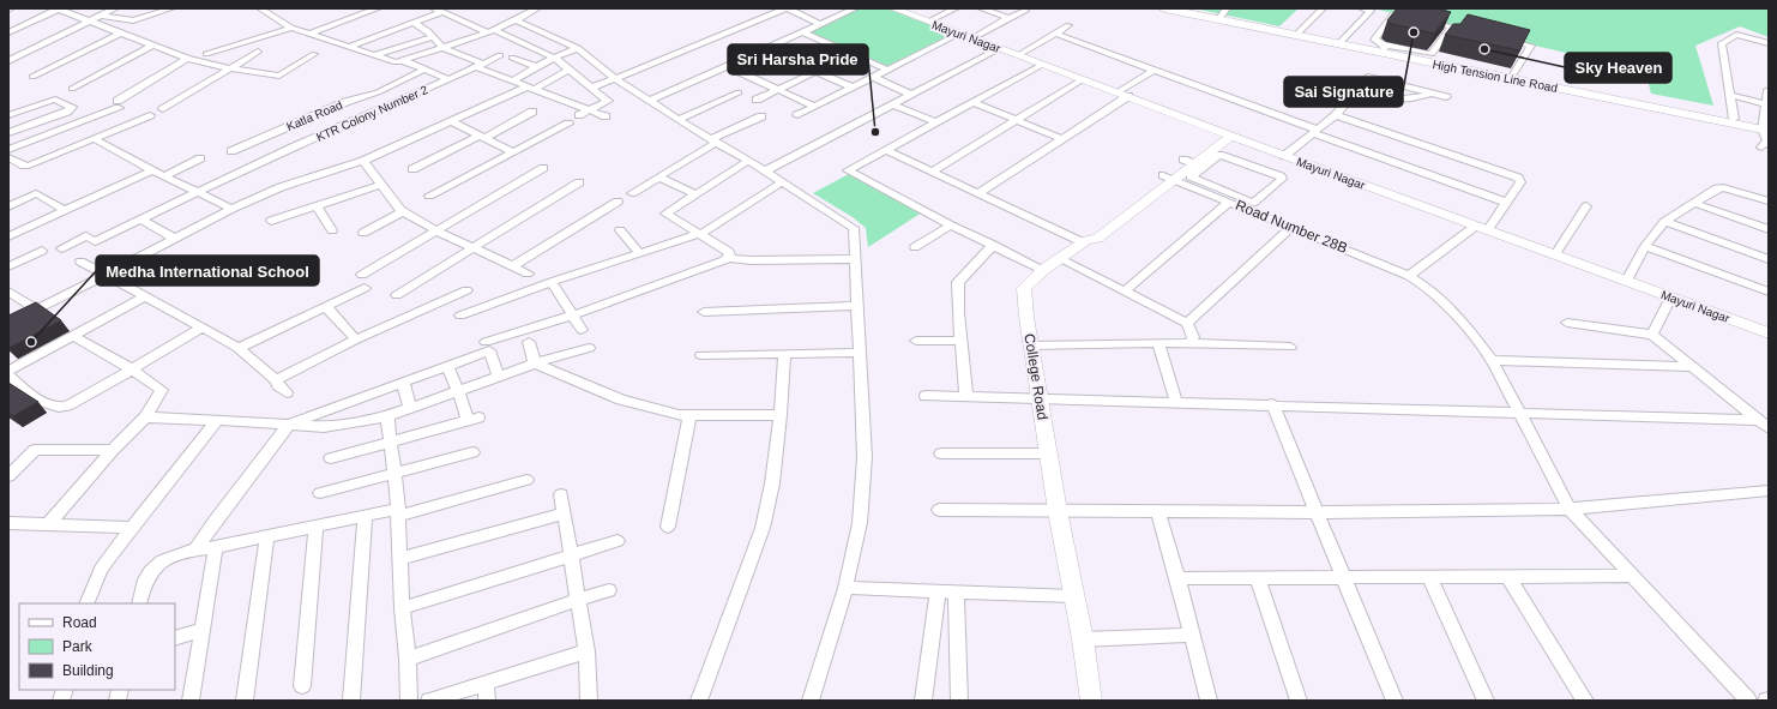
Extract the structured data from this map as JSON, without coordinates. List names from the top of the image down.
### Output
{
  "streets": {
    "main road": ["High Tension Line Road"],
    "street": [
      "Mayuri Nagar",
      "KTR Colony Number 2",
      "Katla Road",
      "Road Number 28B",
      "College Road"
    ]
  },
  "crossings": [
    ["Mayuri Nagar", "College Road"],
    ["Road Number 28B", "College Road"]
  ],
  "places": [
    "Sai Signature",
    "Sky Heaven",
    "Sri Harsha Pride",
    "Medha International School"
  ],
  "legend": ["Road", "Park", "Building"]
}
